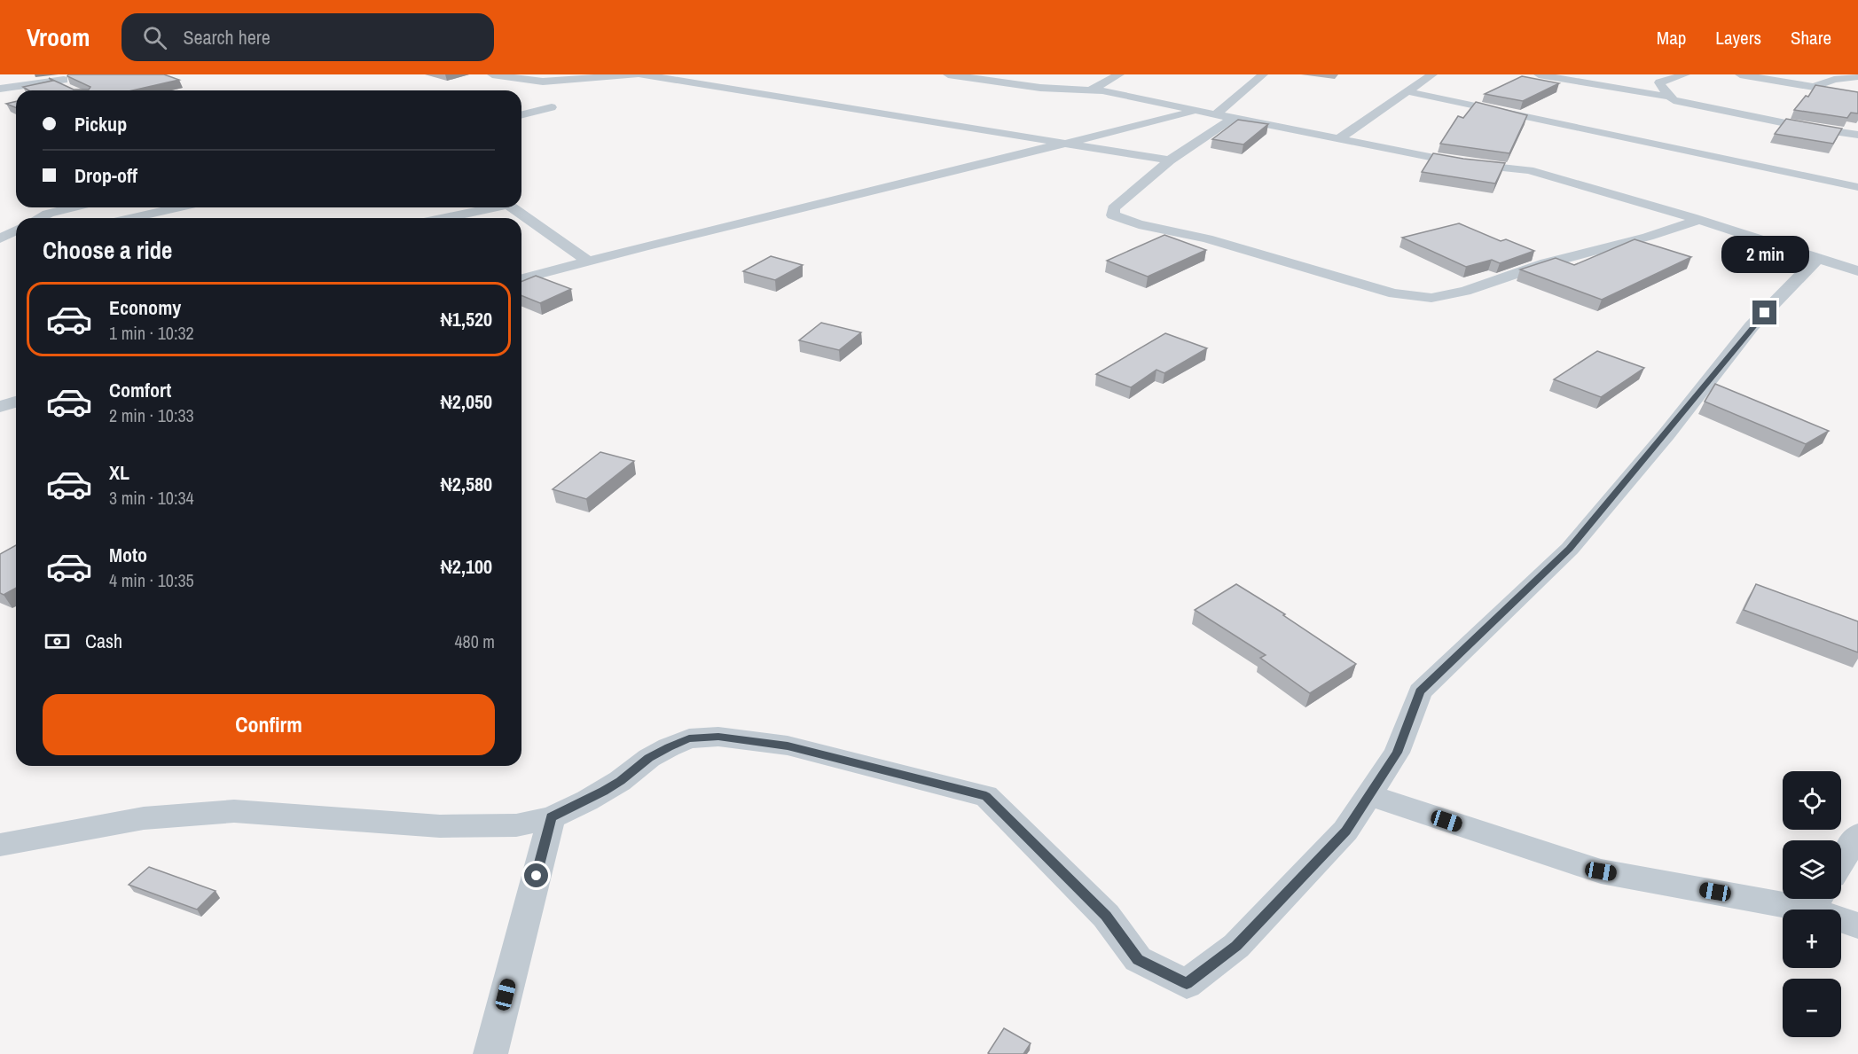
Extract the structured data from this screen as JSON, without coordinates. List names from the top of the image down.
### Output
{
  "page": {
    "header": "Vroom",
    "search": "Search here",
    "nav": ["Map", "Layers", "Share"],
    "banner": ["Pickup", "Drop-off"],
    "heading": "Choose a ride",
    "bubble": "2 min",
    "list": [
      {
        "name": "Economy",
        "note": "1 min · 10:32",
        "value": "₦1,520"
      },
      {
        "name": "Comfort",
        "note": "2 min · 10:33",
        "value": "₦2,050"
      },
      {
        "name": "XL",
        "note": "3 min · 10:34",
        "value": "₦2,580"
      },
      {
        "name": "Moto",
        "note": "4 min · 10:35",
        "value": "₦2,100"
      }
    ],
    "pay": ["Cash", "480 m"],
    "buttons": "Confirm",
    "map_buttons": ["+", "−"]
  }
}
